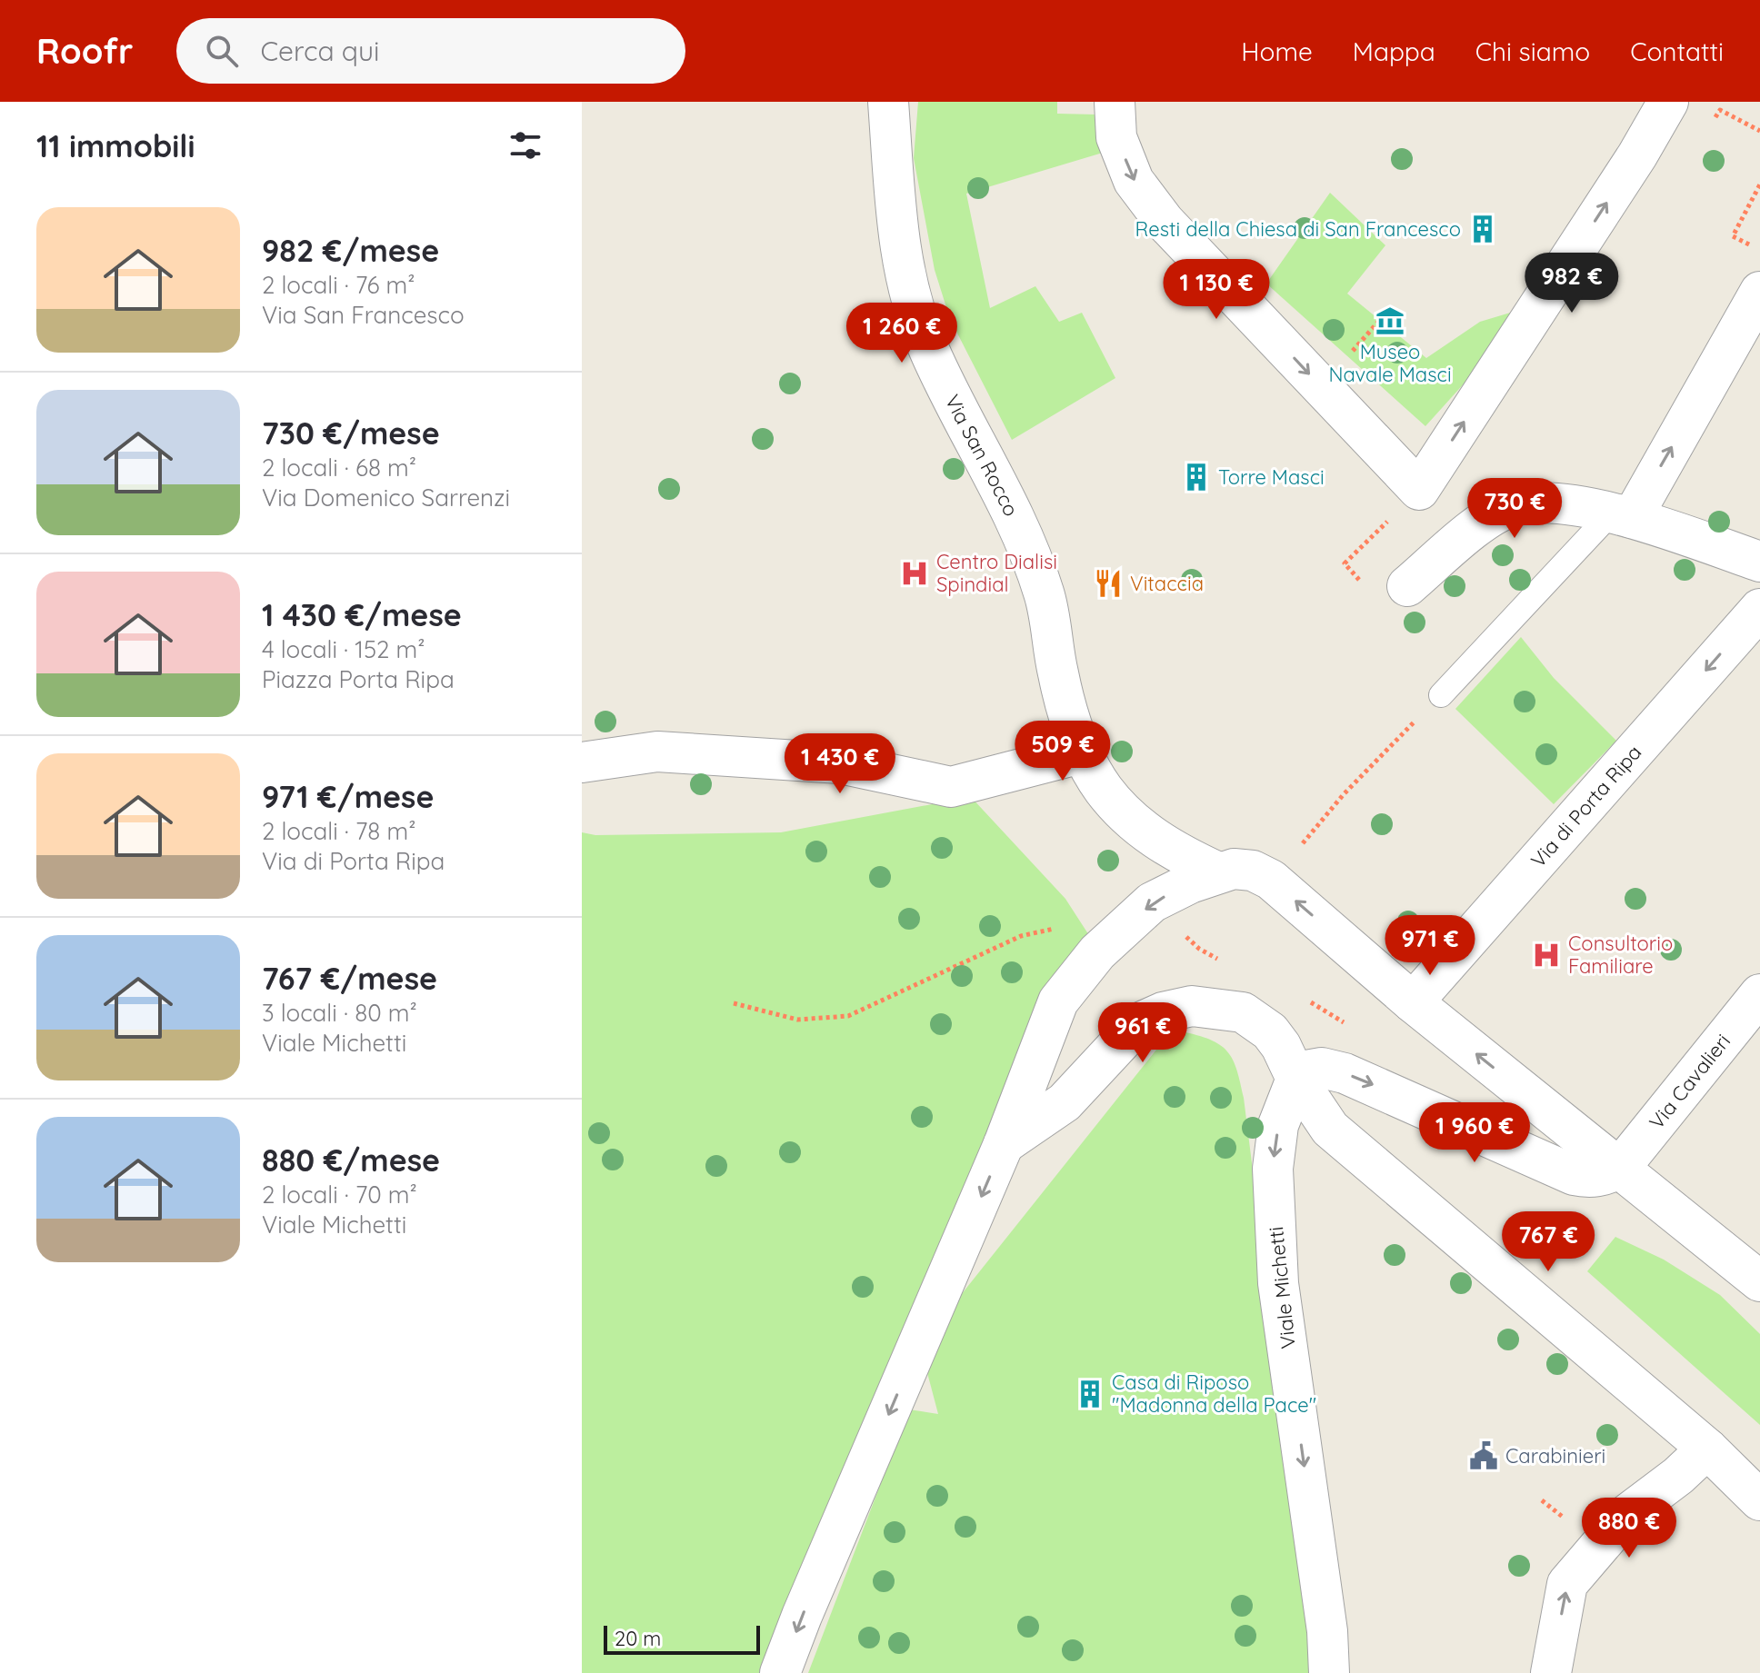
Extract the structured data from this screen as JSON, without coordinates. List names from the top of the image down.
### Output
{
  "streets": {
    "street": [
      "Via San Rocco",
      "Via di Porta Ripa",
      "Via Cavalieri",
      "Viale Michetti"
    ]
  },
  "one_way": ["Via di Porta Ripa", "Viale Michetti"],
  "places": {
    "building": ["Resti della Chiesa di San Francesco", "Torre Masci", "Casa di Riposo \"Madonna della Pace\""],
    "museum": ["Museo Navale Masci"],
    "hospital": ["Centro Dialisi Spindial", "Consultorio Familiare"],
    "restaurant": ["Vitaccia"],
    "public building": ["Carabinieri"]
  },
  "scale_bar": "20 m",
  "page": {
    "header": "Roofr",
    "search": "Cerca qui",
    "nav": [
      "Home",
      "Mappa",
      "Chi siamo",
      "Contatti"
    ],
    "heading": "11 immobili",
    "list": [
      {
        "name": "982 €/mese",
        "note": "2 locali · 76 m² · Via San Francesco"
      },
      {
        "name": "730 €/mese",
        "note": "2 locali · 68 m² · Via Domenico Sarrenzi"
      },
      {
        "name": "1 430 €/mese",
        "note": "4 locali · 152 m² · Piazza Porta Ripa"
      },
      {
        "name": "971 €/mese",
        "note": "2 locali · 78 m² · Via di Porta Ripa"
      },
      {
        "name": "767 €/mese",
        "note": "3 locali · 80 m² · Viale Michetti"
      },
      {
        "name": "880 €/mese",
        "note": "2 locali · 70 m² · Viale Michetti"
      }
    ],
    "price": [
      "982 €",
      "1 130 €",
      "1 260 €",
      "730 €",
      "509 €",
      "1 430 €",
      "971 €",
      "961 €",
      "1 960 €",
      "767 €",
      "880 €"
    ],
    "scale": "20 m"
  }
}
